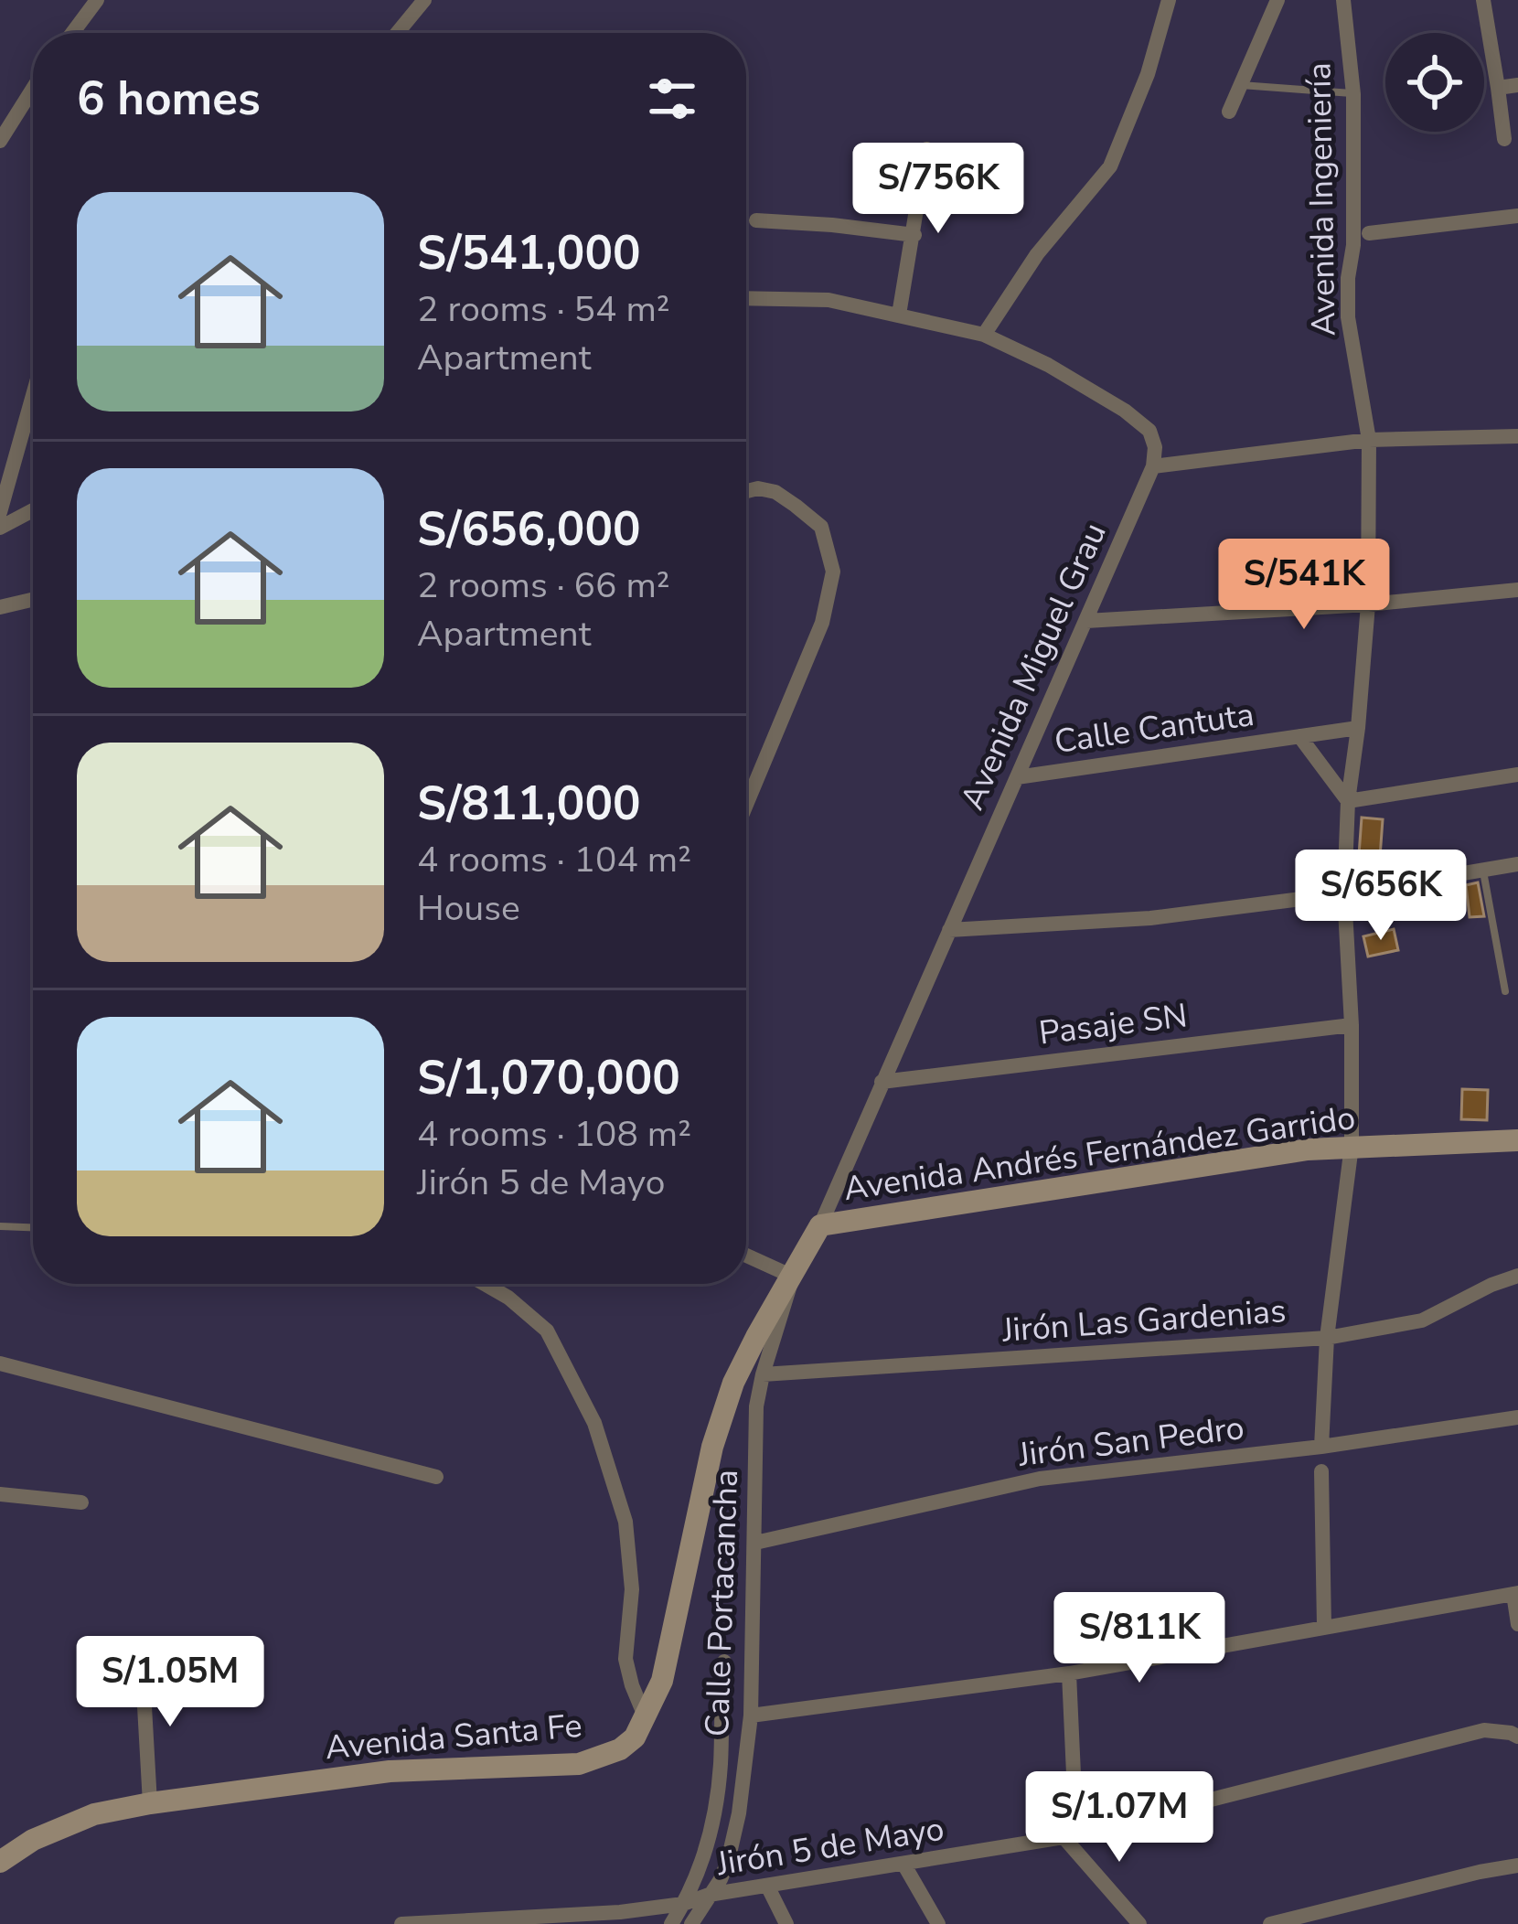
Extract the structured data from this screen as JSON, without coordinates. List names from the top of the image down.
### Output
{
  "streets": {
    "street": [
      "Avenida Ingeniería",
      "Avenida Miguel Grau",
      "Calle Cantuta",
      "Pasaje SN",
      "Avenida Andrés Fernández Garrido",
      "Jirón Las Gardenias",
      "Jirón San Pedro",
      "Calle Portacancha",
      "Avenida Santa Fe",
      "Jirón 5 de Mayo"
    ]
  },
  "crossings": [
    ["Avenida Ingeniería", "Calle Cantuta"],
    ["Avenida Ingeniería", "Pasaje SN"],
    ["Avenida Ingeniería", "Avenida Andrés Fernández Garrido"],
    ["Avenida Ingeniería", "Jirón Las Gardenias"],
    ["Avenida Ingeniería", "Jirón San Pedro"],
    ["Avenida Miguel Grau", "Calle Cantuta"],
    ["Avenida Miguel Grau", "Pasaje SN"],
    ["Avenida Miguel Grau", "Avenida Andrés Fernández Garrido"],
    ["Avenida Miguel Grau", "Avenida Santa Fe"],
    ["Avenida Andrés Fernández Garrido", "Avenida Santa Fe"],
    ["Jirón Las Gardenias", "Calle Portacancha"],
    ["Jirón San Pedro", "Calle Portacancha"],
    ["Calle Portacancha", "Avenida Santa Fe"],
    ["Calle Portacancha", "Jirón 5 de Mayo"]
  ],
  "page": {
    "heading": "6 homes",
    "price": [
      "S/756K",
      "S/541K",
      "S/656K",
      "S/811K",
      "S/1.05M",
      "S/1.07M"
    ],
    "list": [
      {
        "name": "S/541,000",
        "note": "2 rooms · 54 m² · Apartment"
      },
      {
        "name": "S/656,000",
        "note": "2 rooms · 66 m² · Apartment"
      },
      {
        "name": "S/811,000",
        "note": "4 rooms · 104 m² · House"
      },
      {
        "name": "S/1,070,000",
        "note": "4 rooms · 108 m² · Jirón 5 de Mayo"
      }
    ]
  }
}
